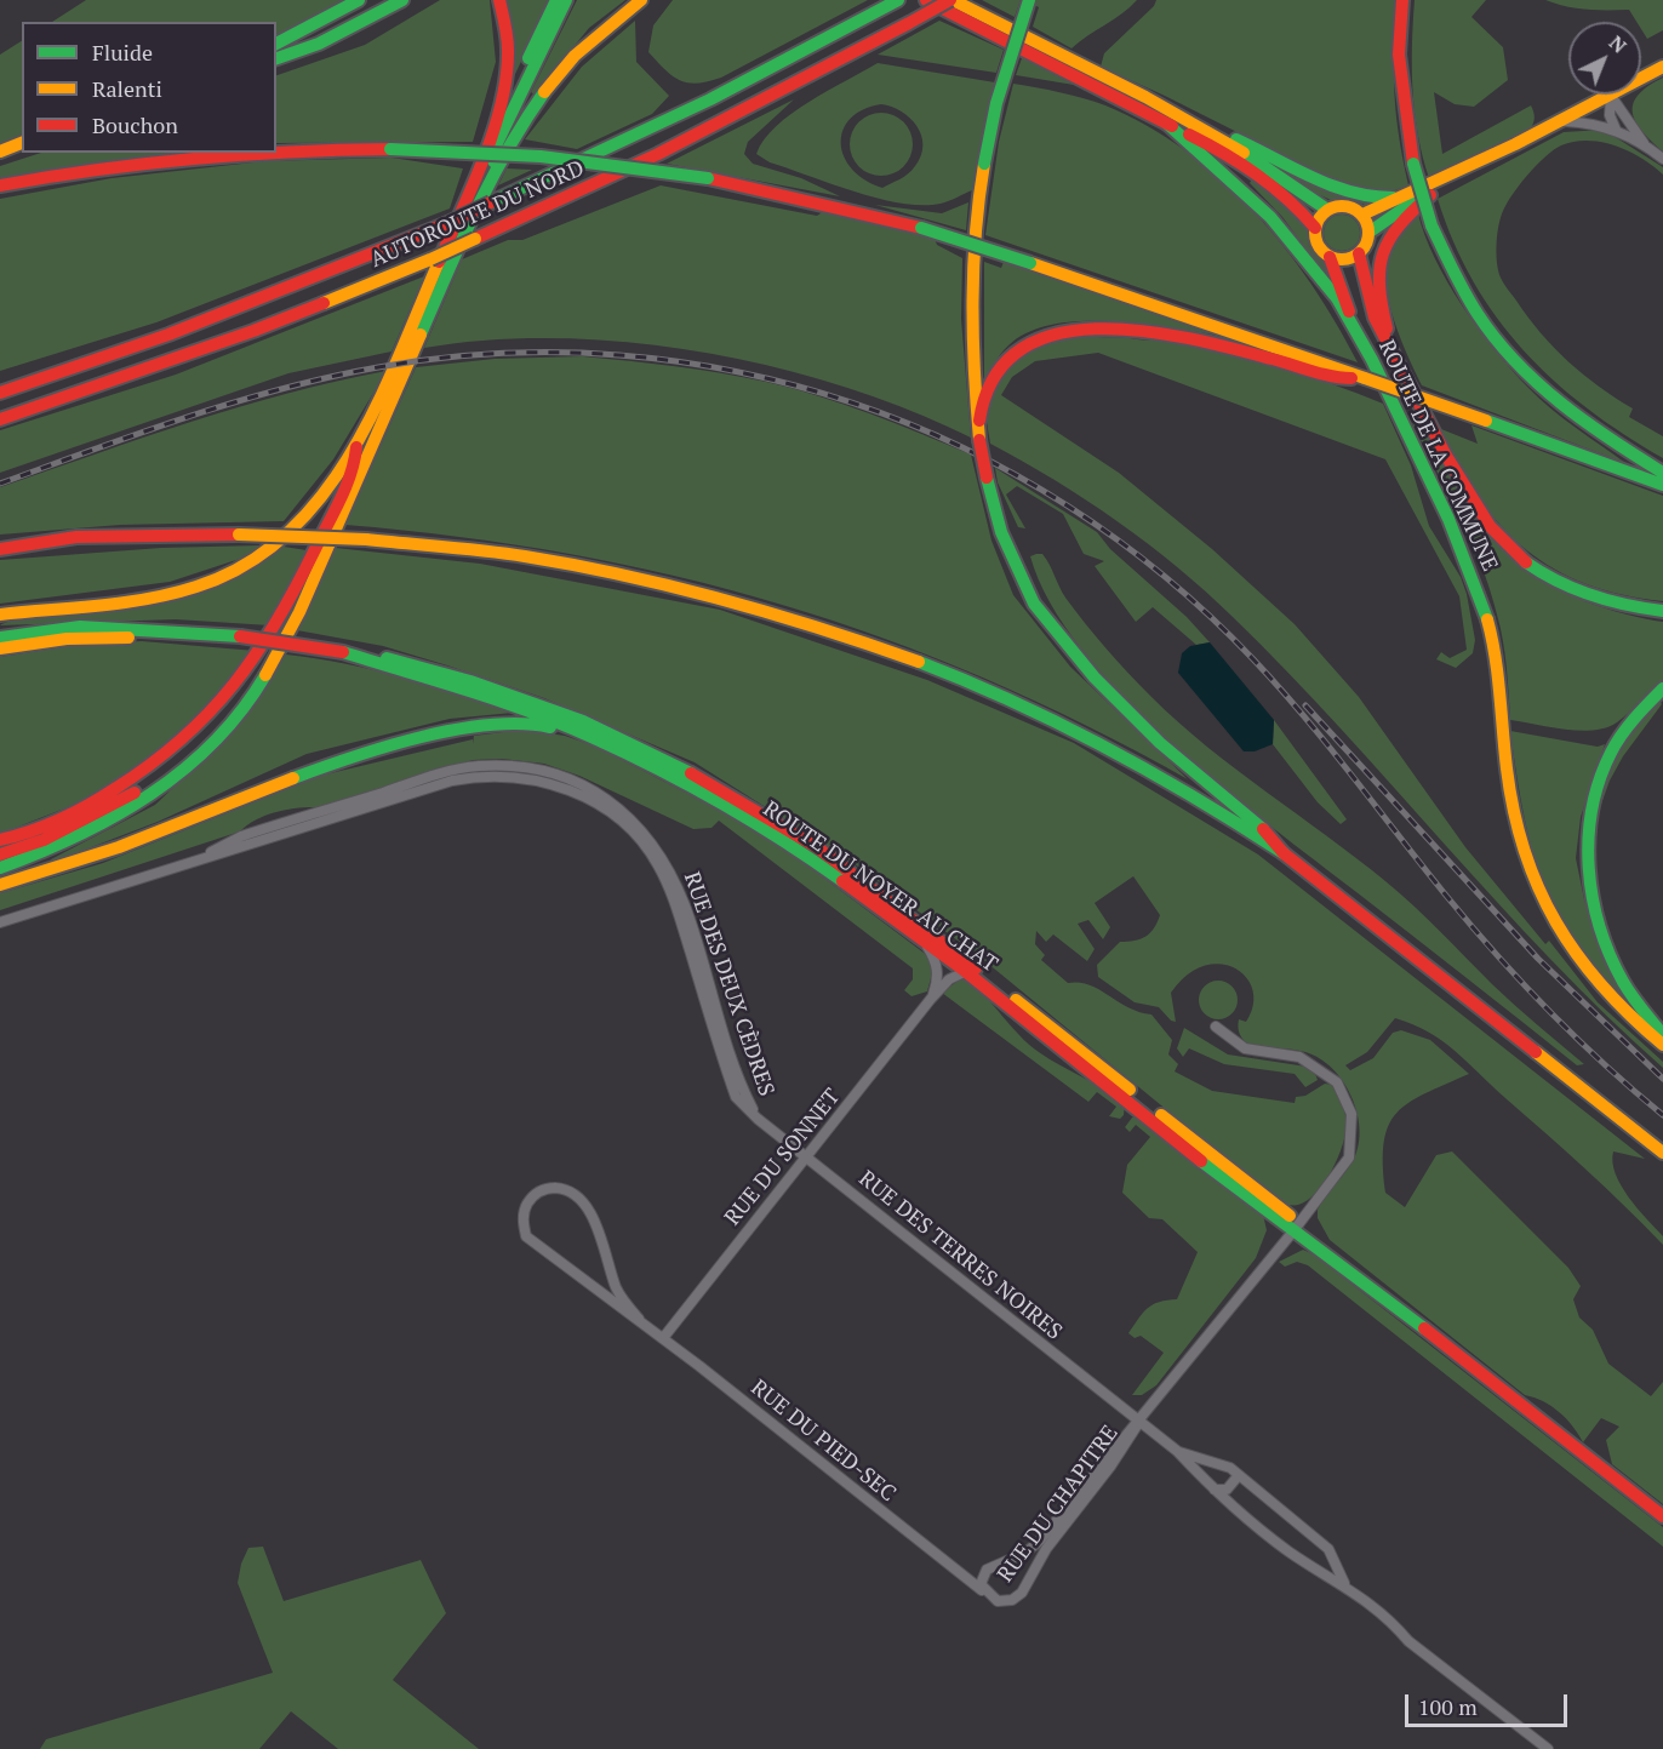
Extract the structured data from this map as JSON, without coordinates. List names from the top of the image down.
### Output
{
  "streets": {
    "main road": ["AUTOROUTE DU NORD", "ROUTE DE LA COMMUNE", "ROUTE DU NOYER AU CHAT"],
    "street": [
      "RUE DES DEUX CÈDRES",
      "RUE DU SONNET",
      "RUE DES TERRES NOIRES",
      "RUE DU PIED-SEC",
      "RUE DU CHAPITRE"
    ]
  },
  "crossings": [
    ["ROUTE DU NOYER AU CHAT", "RUE DU SONNET"],
    ["ROUTE DU NOYER AU CHAT", "RUE DU CHAPITRE"],
    ["RUE DES DEUX CÈDRES", "RUE DES TERRES NOIRES"],
    ["RUE DU SONNET", "RUE DES TERRES NOIRES"],
    ["RUE DU SONNET", "RUE DU PIED-SEC"],
    ["RUE DES TERRES NOIRES", "RUE DU CHAPITRE"],
    ["RUE DU PIED-SEC", "RUE DU CHAPITRE"]
  ],
  "legend": ["Fluide", "Ralenti", "Bouchon"],
  "scale_bar": "100 m",
  "north": "top right"
}
